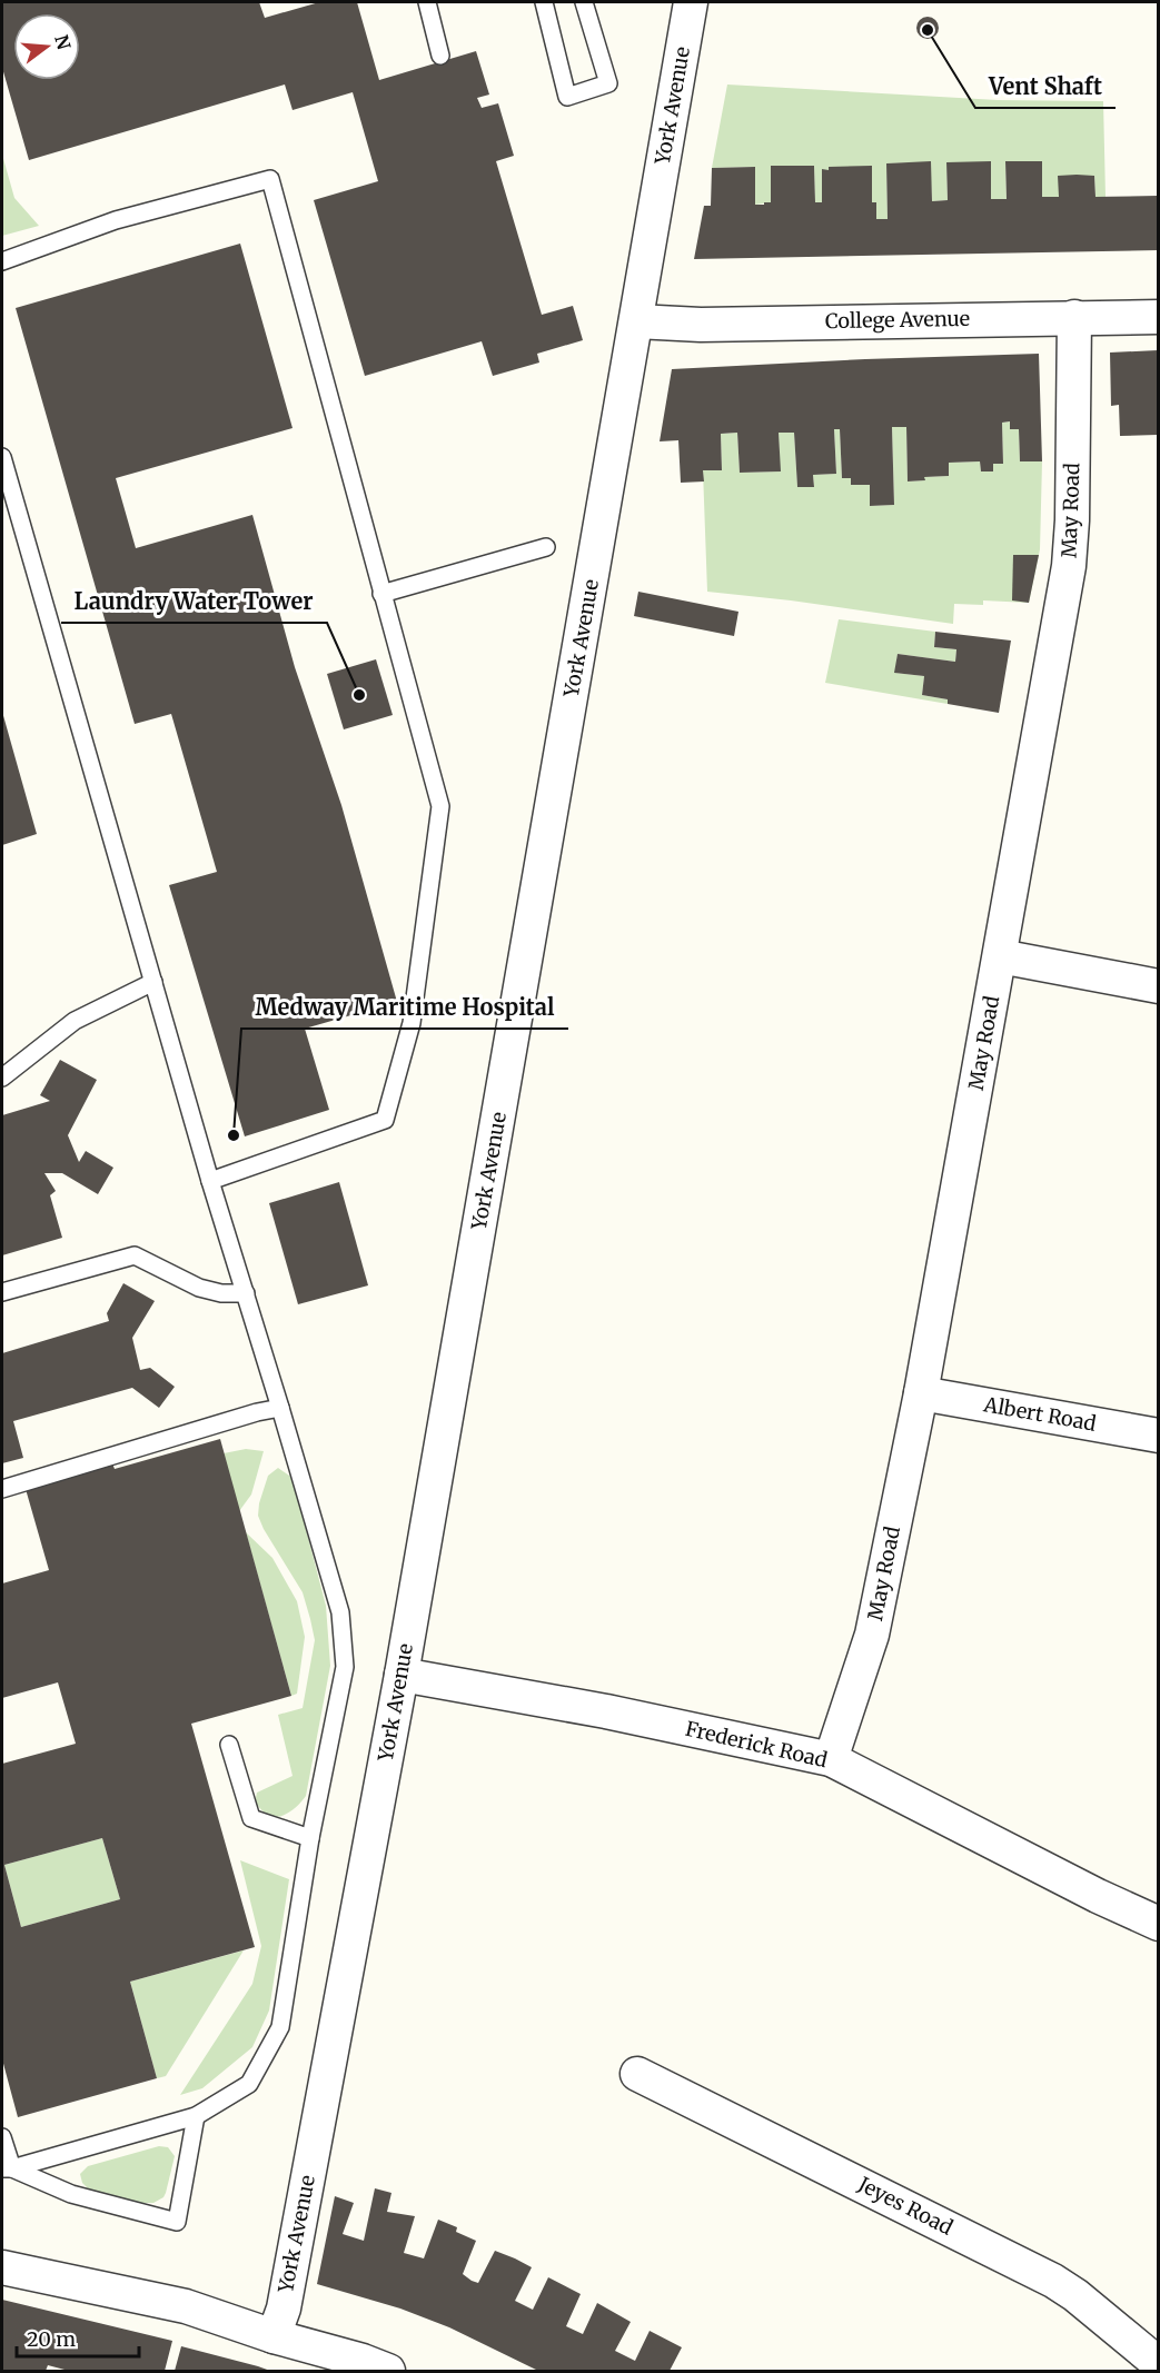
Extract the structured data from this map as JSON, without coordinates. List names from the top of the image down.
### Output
{
  "streets": {
    "street": [
      "York Avenue",
      "College Avenue",
      "May Road",
      "Albert Road",
      "Frederick Road",
      "Jeyes Road"
    ]
  },
  "crossings": [
    ["York Avenue", "College Avenue"],
    ["York Avenue", "Frederick Road"],
    ["College Avenue", "May Road"],
    ["May Road", "Albert Road"],
    ["May Road", "Frederick Road"]
  ],
  "places": ["Vent Shaft", "Laundry Water Tower", "Medway Maritime Hospital"],
  "scale_bar": "20 m",
  "north": "right"
}
